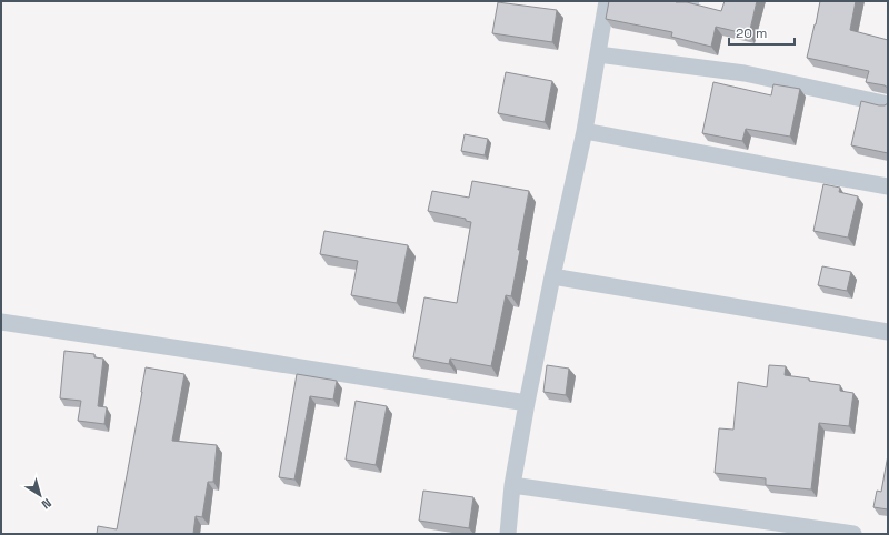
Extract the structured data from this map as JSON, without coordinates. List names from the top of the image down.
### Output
{
  "scale_bar": "20 m",
  "north": "bottom right"
}
